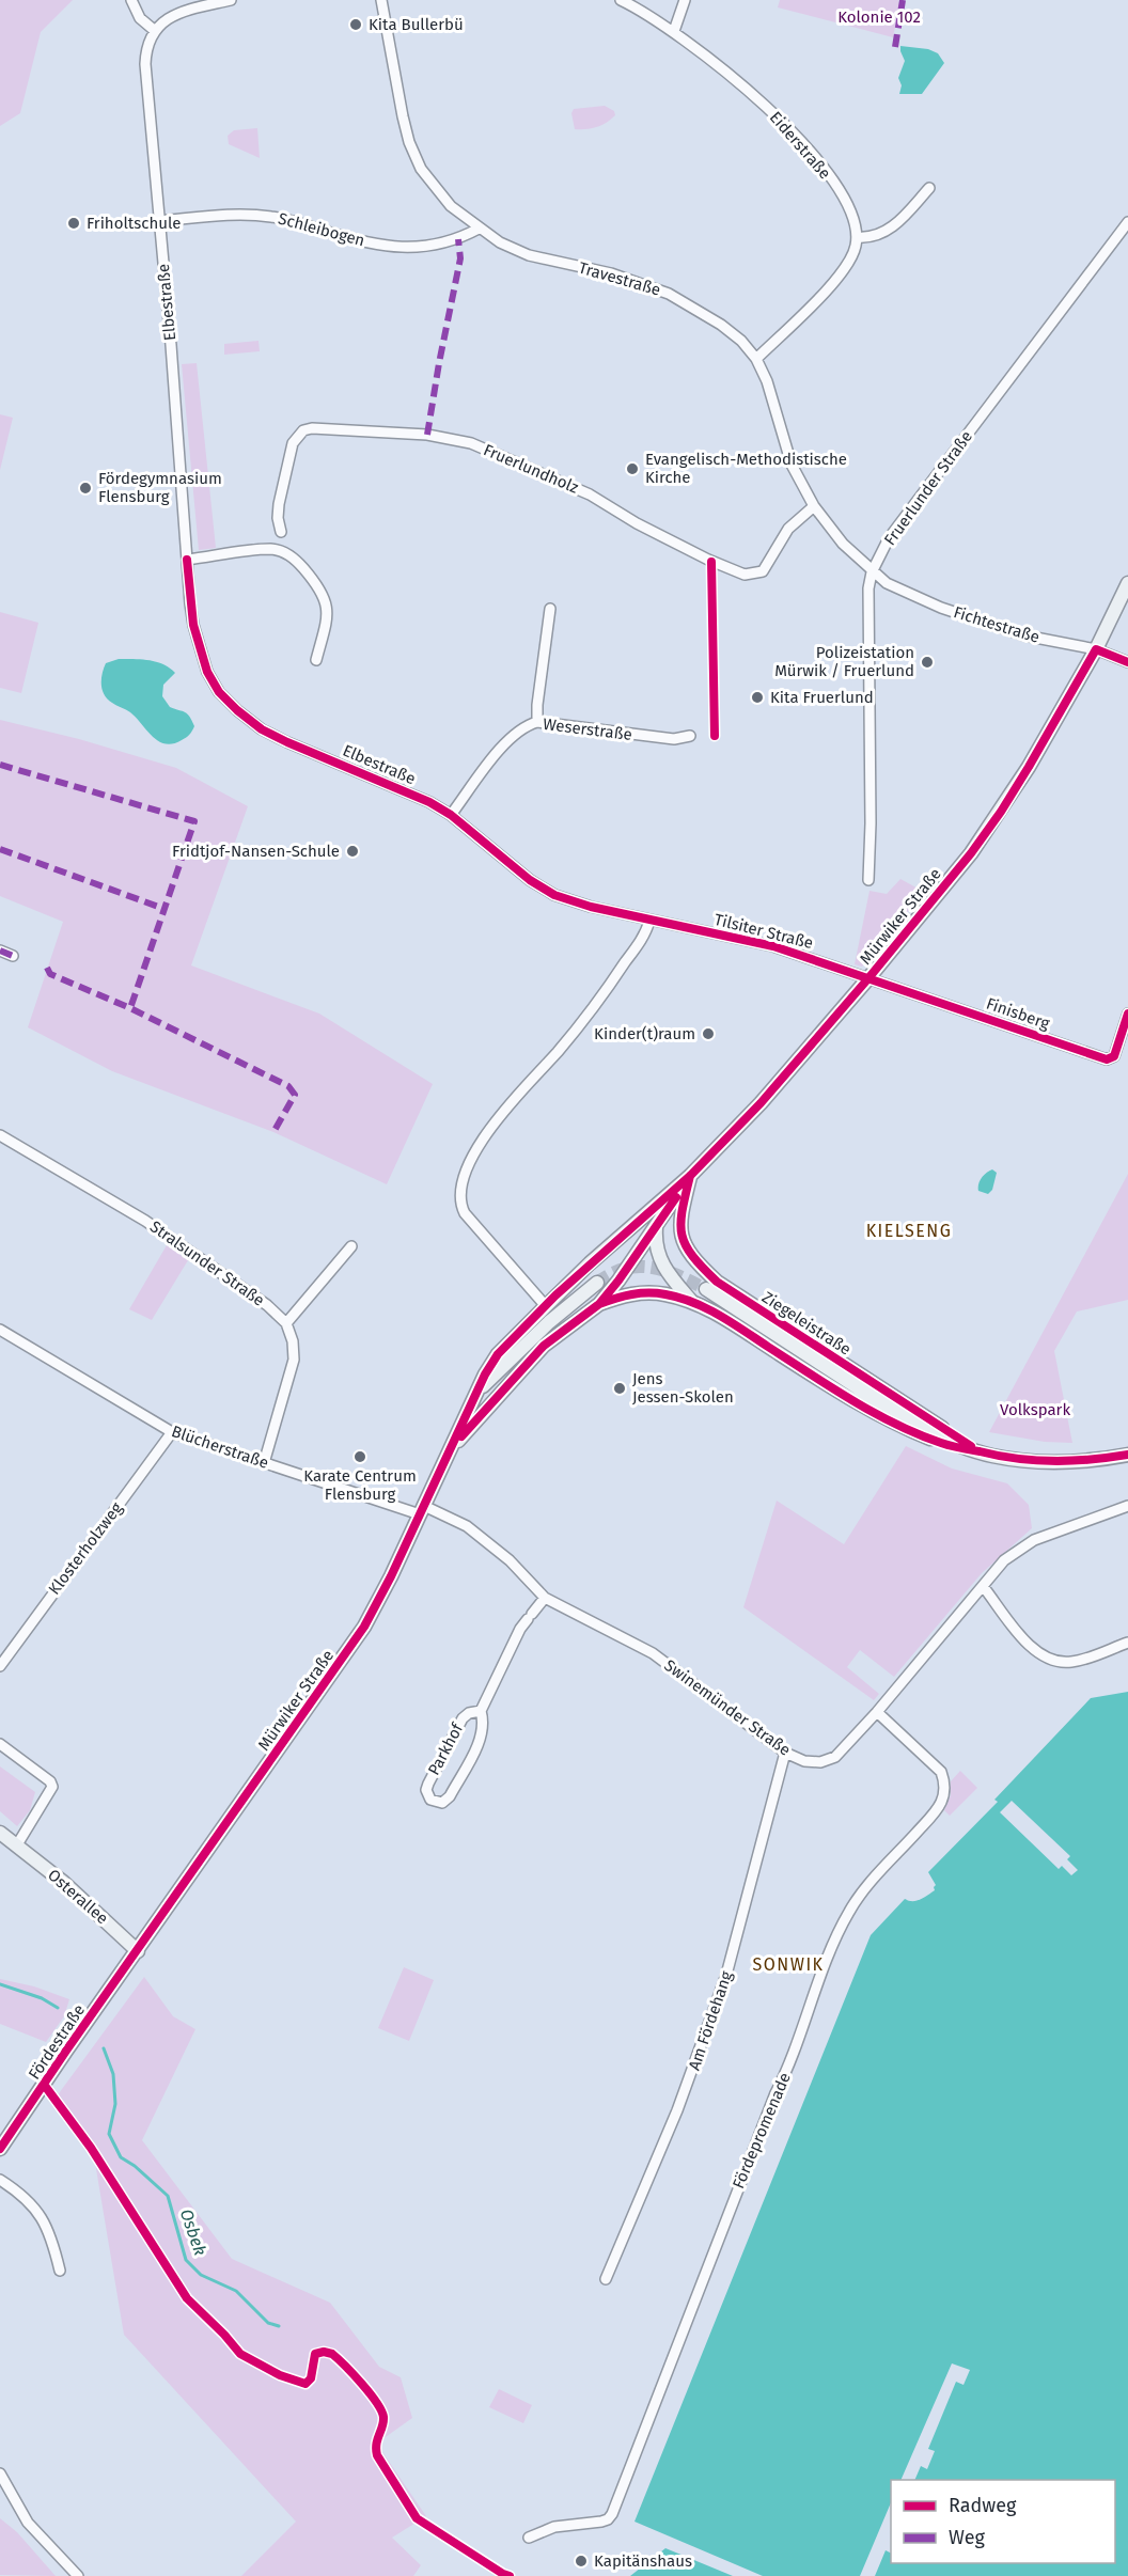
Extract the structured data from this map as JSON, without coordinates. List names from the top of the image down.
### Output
{
  "streets": {
    "main road": [
      "Mürwiker Straße",
      "Ziegeleistraße",
      "Osterallee",
      "Fördestraße"
    ],
    "street": [
      "Eiderstraße",
      "Schleibogen",
      "Travestraße",
      "Elbestraße",
      "Fruerlundholz",
      "Fruerlunder Straße",
      "Fichtestraße",
      "Weserstraße",
      "Tilsiter Straße",
      "Finisberg",
      "Stralsunder Straße",
      "Blücherstraße",
      "Klosterholzweg",
      "Swinemünder Straße",
      "Parkhof",
      "Am Fördehang",
      "Fördepromenade"
    ]
  },
  "crossings": [
    ["Schleibogen", "Travestraße"],
    ["Schleibogen", "Elbestraße"],
    ["Travestraße", "Fruerlundholz"],
    ["Travestraße", "Fruerlunder Straße"],
    ["Travestraße", "Fichtestraße"],
    ["Elbestraße", "Weserstraße"],
    ["Elbestraße", "Tilsiter Straße"],
    ["Fruerlunder Straße", "Fichtestraße"],
    ["Fichtestraße", "Mürwiker Straße"],
    ["Mürwiker Straße", "Tilsiter Straße"],
    ["Mürwiker Straße", "Finisberg"],
    ["Mürwiker Straße", "Ziegeleistraße"],
    ["Mürwiker Straße", "Blücherstraße"],
    ["Mürwiker Straße", "Swinemünder Straße"],
    ["Mürwiker Straße", "Osterallee"],
    ["Mürwiker Straße", "Fördestraße"],
    ["Tilsiter Straße", "Finisberg"],
    ["Blücherstraße", "Klosterholzweg"],
    ["Blücherstraße", "Swinemünder Straße"],
    ["Swinemünder Straße", "Parkhof"],
    ["Swinemünder Straße", "Am Fördehang"],
    ["Swinemünder Straße", "Fördepromenade"],
    ["Osterallee", "Fördestraße"]
  ],
  "districts": ["KIELSENG", "SONWIK"],
  "water": ["Osbek"],
  "parks": ["Kolonie 102", "Volkspark"],
  "places": [
    "Kita Bullerbü",
    "Friholtschule",
    "Evangelisch-Methodistische Kirche",
    "Fördegymnasium Flensburg",
    "Polizeistation Mürwik / Fruerlund",
    "Kita Fruerlund",
    "Fridtjof-Nansen-Schule",
    "Kinder(t)raum",
    "Jens Jessen-Skolen",
    "Karate Centrum Flensburg",
    "Kapitänshaus"
  ],
  "legend": ["Radweg", "Weg"]
}
